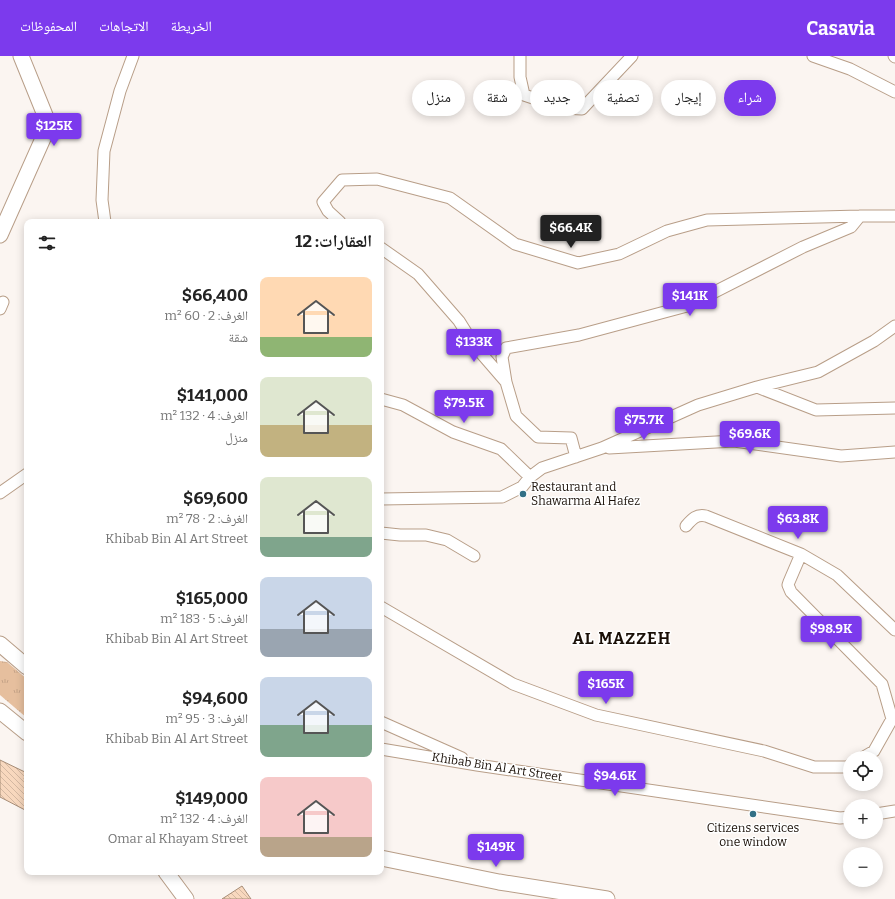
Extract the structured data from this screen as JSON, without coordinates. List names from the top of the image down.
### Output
{
  "streets": {
    "street": ["Khibab Bin Al Art Street"]
  },
  "districts": ["AL MAZZEH"],
  "places": ["Restaurant and Shawarma Al Hafez", "Citizens services one window"],
  "page": {
    "header": "Casavia",
    "nav": ["الخريطة", "الاتجاهات", "المحفوظات"],
    "chip": [
      "شراء",
      "إيجار",
      "تصفية",
      "جديد",
      "شقة",
      "منزل"
    ],
    "price": [
      "$125K",
      "$66.4K",
      "$141K",
      "$133K",
      "$79.5K",
      "$75.7K",
      "$69.6K",
      "$63.8K",
      "$98.9K",
      "$165K",
      "$94.6K",
      "$149K"
    ],
    "heading": "العقارات: 12",
    "list": [
      {
        "name": "$66,400",
        "note": "الغرف: 2 · 60 m² · شقة"
      },
      {
        "name": "$141,000",
        "note": "الغرف: 4 · 132 m² · منزل"
      },
      {
        "name": "$69,600",
        "note": "الغرف: 2 · 78 m² · Khibab Bin Al Art Street"
      },
      {
        "name": "$165,000",
        "note": "الغرف: 5 · 183 m² · Khibab Bin Al Art Street"
      },
      {
        "name": "$94,600",
        "note": "الغرف: 3 · 95 m² · Khibab Bin Al Art Street"
      },
      {
        "name": "$149,000",
        "note": "الغرف: 4 · 132 m² · Omar al Khayam Street"
      }
    ],
    "map_buttons": ["+", "−"]
  }
}
